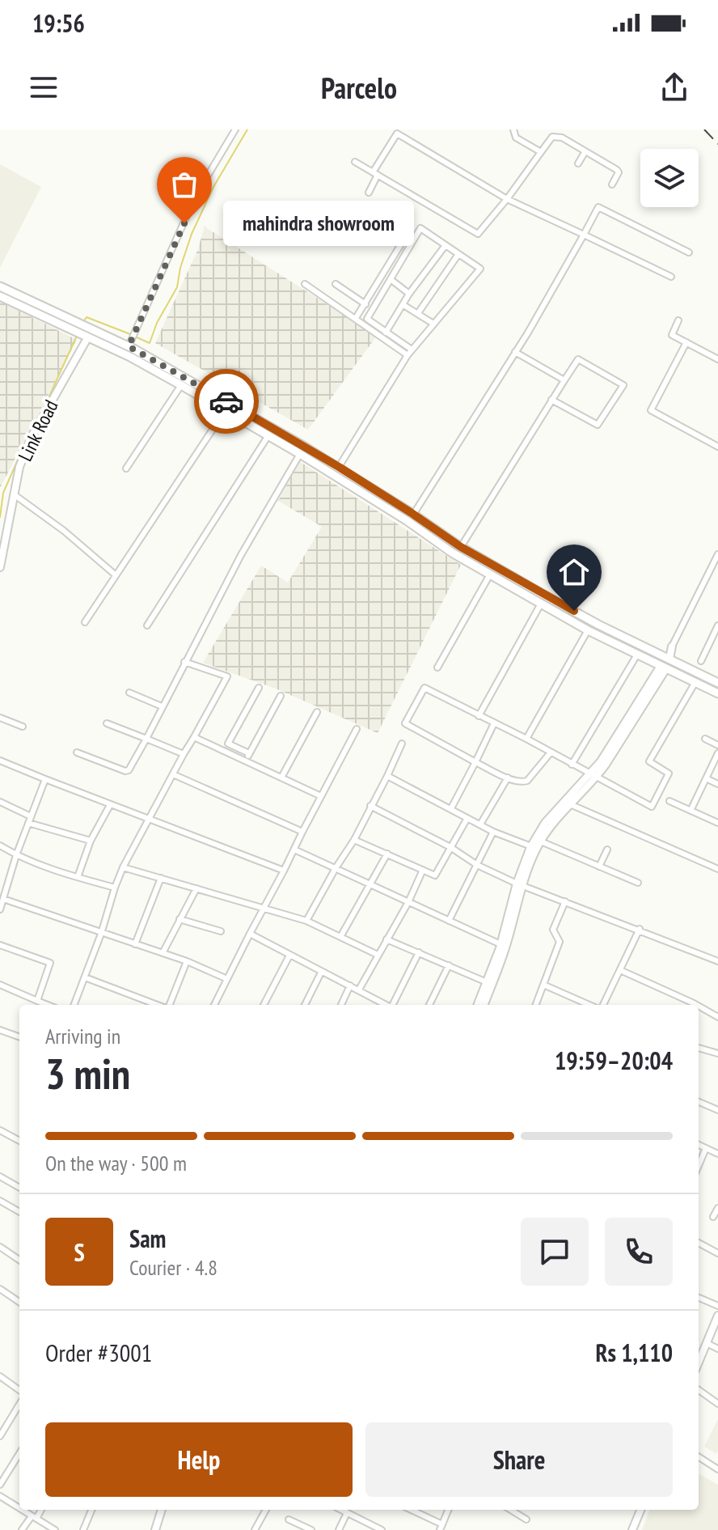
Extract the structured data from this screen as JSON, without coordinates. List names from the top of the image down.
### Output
{
  "streets": {
    "street": ["Link Road"]
  },
  "places": ["mahindra showroom"],
  "page": {
    "status": "19:56",
    "header": "Parcelo",
    "bubble": "mahindra showroom",
    "heading": ["3 min", "Arriving in", "19:59–20:04"],
    "panel": [
      "Sam",
      "Courier · 4.8",
      "Order #3001",
      "Rs 1,110"
    ],
    "bar": "On the way · 500 m",
    "round": "S",
    "buttons": ["Help", "Share"]
  }
}
